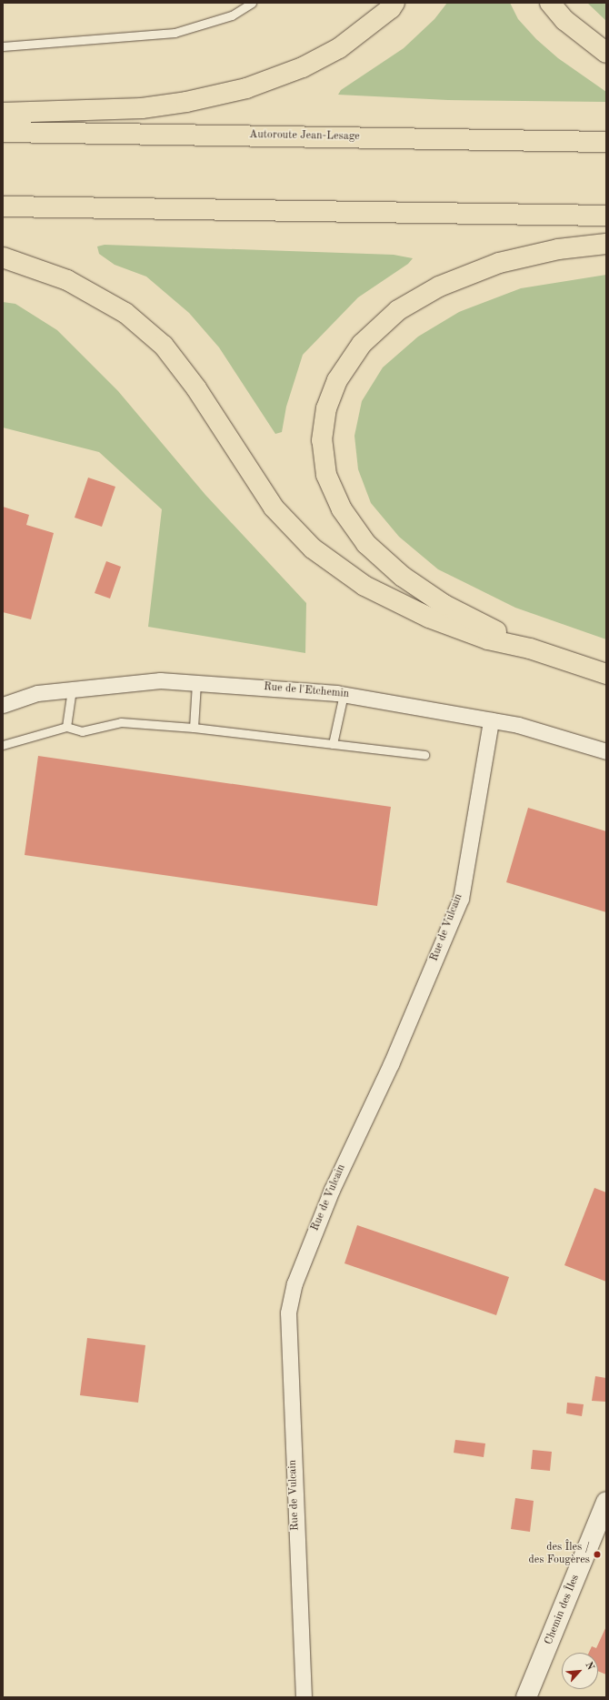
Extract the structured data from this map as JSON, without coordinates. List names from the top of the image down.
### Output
{
  "streets": {
    "highway": ["Autoroute Jean-Lesage"],
    "street": ["Rue de l'Etchemin", "Rue de Vulcain", "Chemin des Îles"]
  },
  "crossings": [
    ["Rue de l'Etchemin", "Rue de Vulcain"]
  ],
  "places": ["des Îles / des Fougères"],
  "north": "top right"
}
